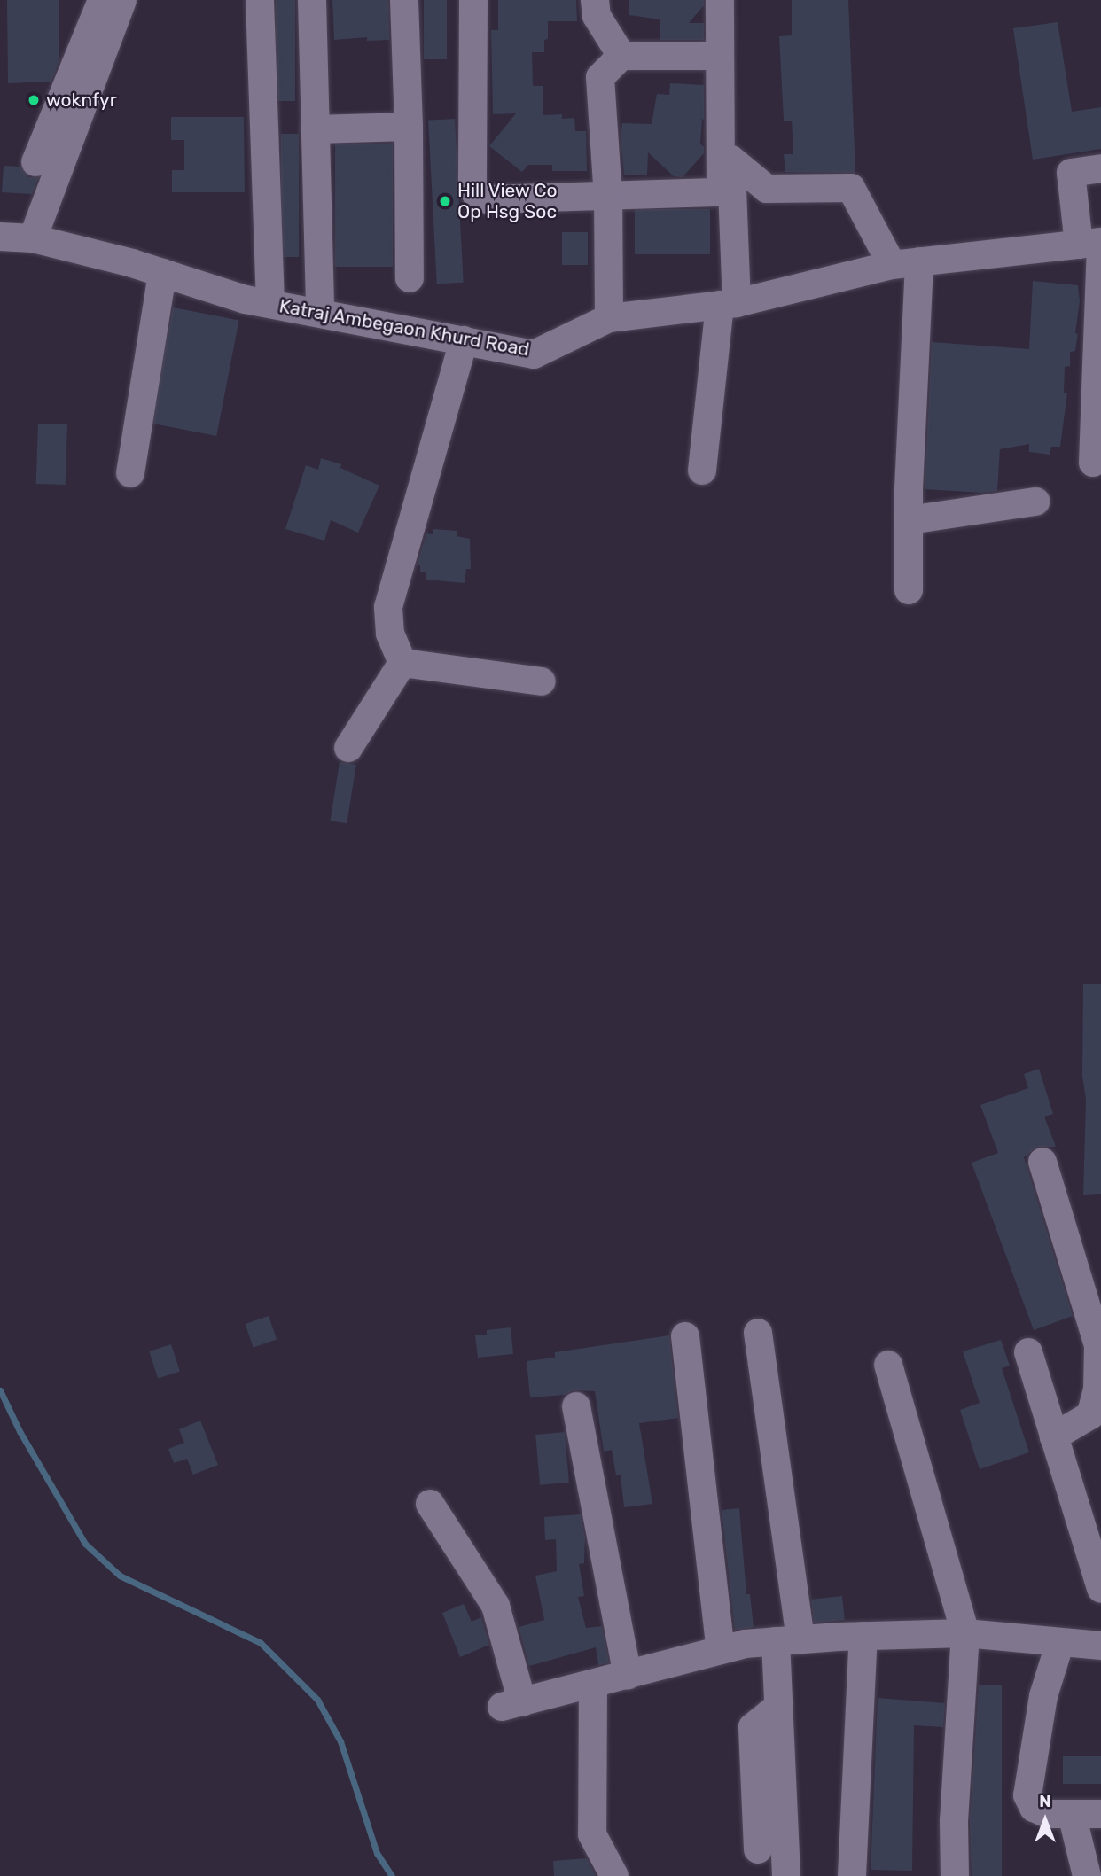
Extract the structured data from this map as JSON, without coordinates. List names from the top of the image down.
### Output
{
  "streets": {
    "street": ["Katraj Ambegaon Khurd Road"]
  },
  "places": ["woknfyr", "Hill View Co Op Hsg Soc"],
  "north": "top"
}
